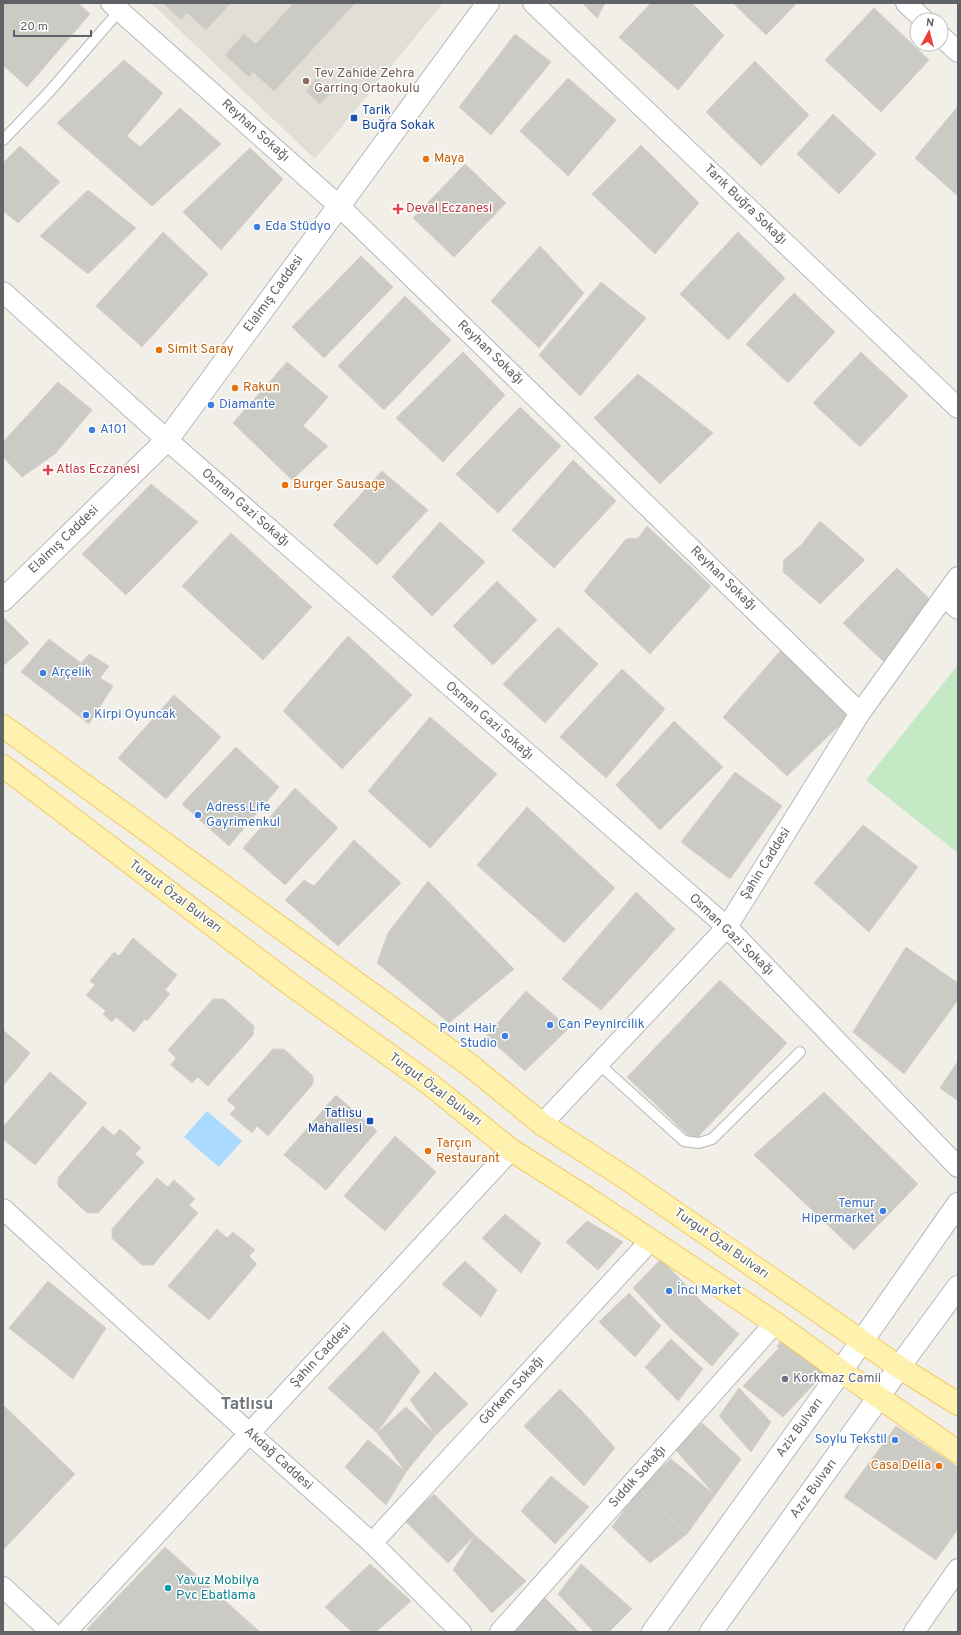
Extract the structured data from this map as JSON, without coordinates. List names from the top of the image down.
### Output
{
  "streets": {
    "main road": ["Turgut Özal Bulvarı"],
    "street": [
      "Reyhan Sokağı",
      "Tarık Buğra Sokağı",
      "Elalmış Caddesi",
      "Osman Gazi Sokağı",
      "Şahin Caddesi",
      "Görkem Sokağı",
      "Aziz Bulvarı",
      "Akdağ Caddesi",
      "Sıddık Sokağı",
      "Azız Bulvarı"
    ]
  },
  "crossings": [
    ["Reyhan Sokağı", "Elalmış Caddesi"],
    ["Reyhan Sokağı", "Şahin Caddesi"],
    ["Elalmış Caddesi", "Osman Gazi Sokağı"],
    ["Osman Gazi Sokağı", "Şahin Caddesi"],
    ["Şahin Caddesi", "Turgut Özal Bulvarı"],
    ["Şahin Caddesi", "Akdağ Caddesi"],
    ["Turgut Özal Bulvarı", "Görkem Sokağı"],
    ["Turgut Özal Bulvarı", "Aziz Bulvarı"],
    ["Turgut Özal Bulvarı", "Sıddık Sokağı"],
    ["Turgut Özal Bulvarı", "Azız Bulvarı"],
    ["Görkem Sokağı", "Akdağ Caddesi"]
  ],
  "districts": ["Tatlısu"],
  "places": {
    "other": [
      "Tev Zahide Zehra Garring Ortaokulu",
      "Maya",
      "Eda Stüdyo",
      "Simit Saray",
      "Rakun",
      "Diamante",
      "A101",
      "Burger Sausage",
      "Arçelik",
      "Kirpi Oyuncak",
      "Adress Life Gayrimenkul",
      "Can Peynircilik",
      "Point Hair Studio",
      "Tarçın Restaurant",
      "Temur Hipermarket",
      "İnci Market",
      "Korkmaz Camii",
      "Soylu Tekstil",
      "Casa Della",
      "Yavuz Mobilya Pvc Ebatlama"
    ],
    "transit": ["Tarik Buğra Sokak", "Tatlısu Mahallesi"],
    "health": ["Deval Eczanesi", "Atlas Eczanesi"]
  },
  "scale_bar": "20 m",
  "north": "top"
}
